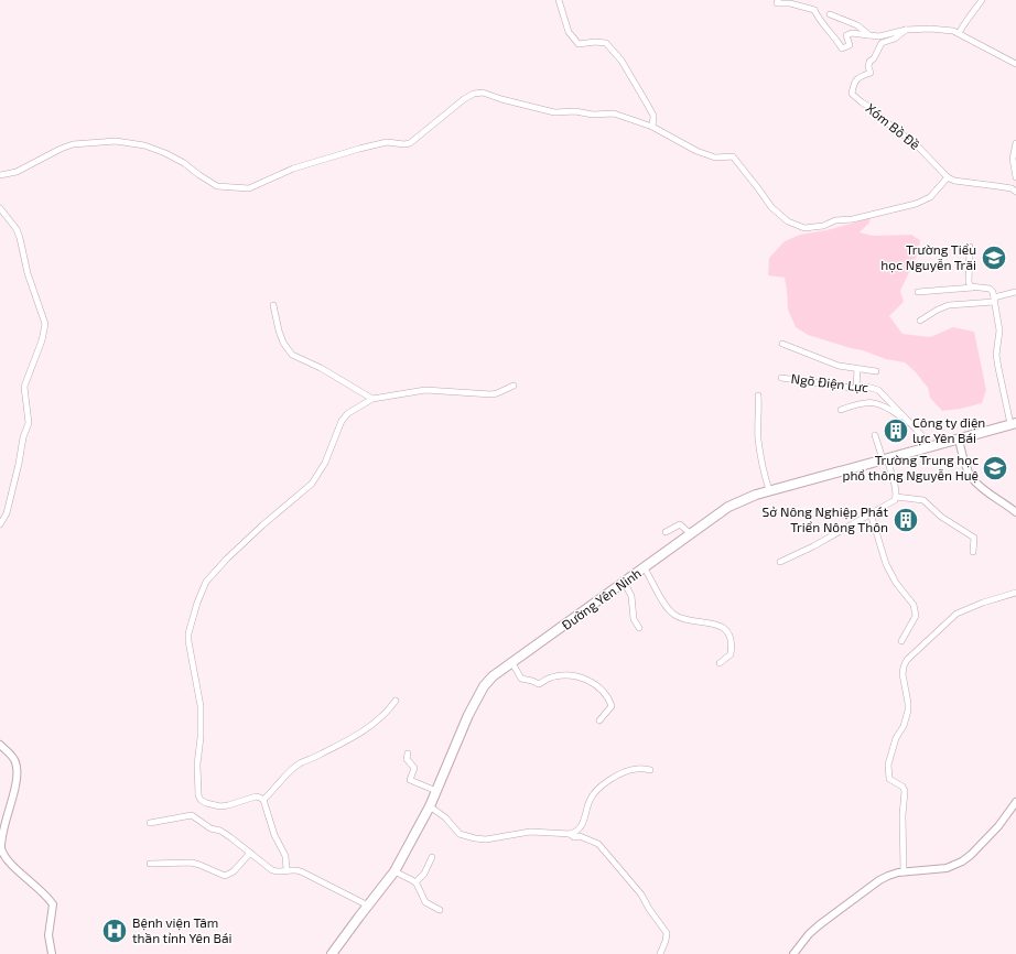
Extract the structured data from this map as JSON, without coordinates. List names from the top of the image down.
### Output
{
  "streets": {
    "main road": ["Đường Yên Ninh"],
    "street": ["Xóm Bồ Đề", "Ngõ Điện Lực"]
  },
  "crossings": [
    ["Ngõ Điện Lực", "Đường Yên Ninh"]
  ],
  "places": {
    "school or university": ["Trường Tiểu học Nguyễn Trãi", "Trường Trung học phổ thông Nguyễn Huệ"],
    "building": ["Công ty điện lực Yên Bái", "Sở Nông Nghiệp Phát Triển Nông Thôn"],
    "hospital": ["Bệnh viện Tâm thần tỉnh Yên Bái"]
  }
}
